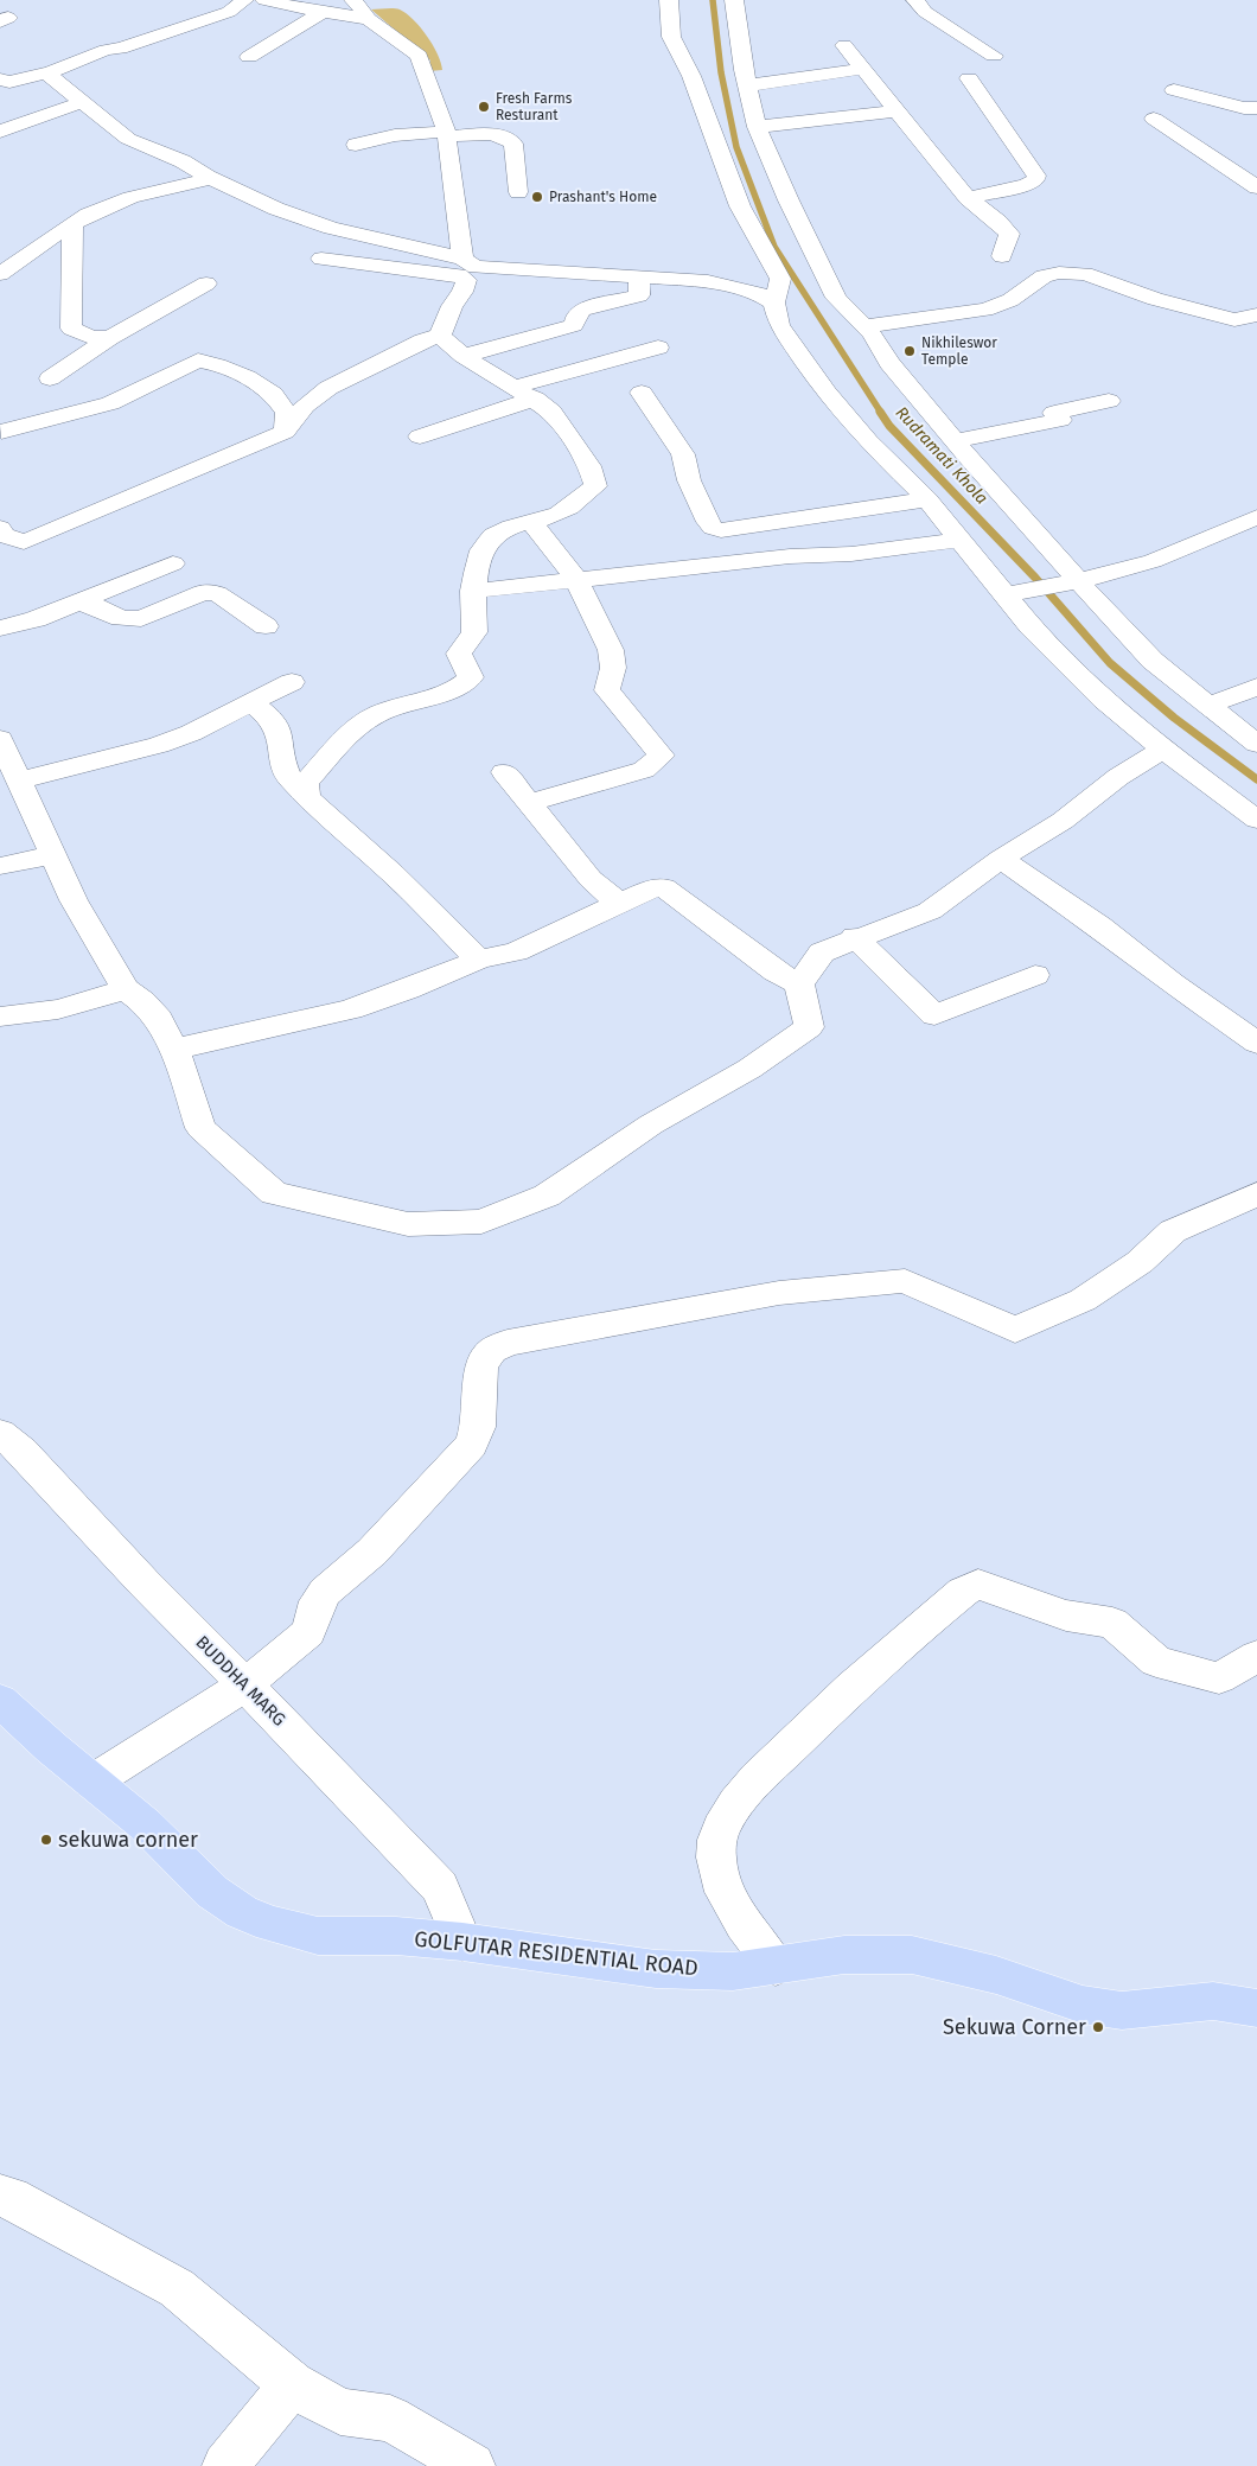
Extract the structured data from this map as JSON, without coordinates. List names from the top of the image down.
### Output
{
  "streets": {
    "main road": ["GOLFUTAR RESIDENTIAL ROAD"],
    "street": ["BUDDHA MARG"]
  },
  "crossings": [
    ["BUDDHA MARG", "GOLFUTAR RESIDENTIAL ROAD"]
  ],
  "water": ["Rudramati Khola"],
  "places": [
    "Fresh Farms Resturant",
    "Prashant's Home",
    "Nikhileswor Temple",
    "sekuwa corner",
    "Sekuwa Corner"
  ]
}
